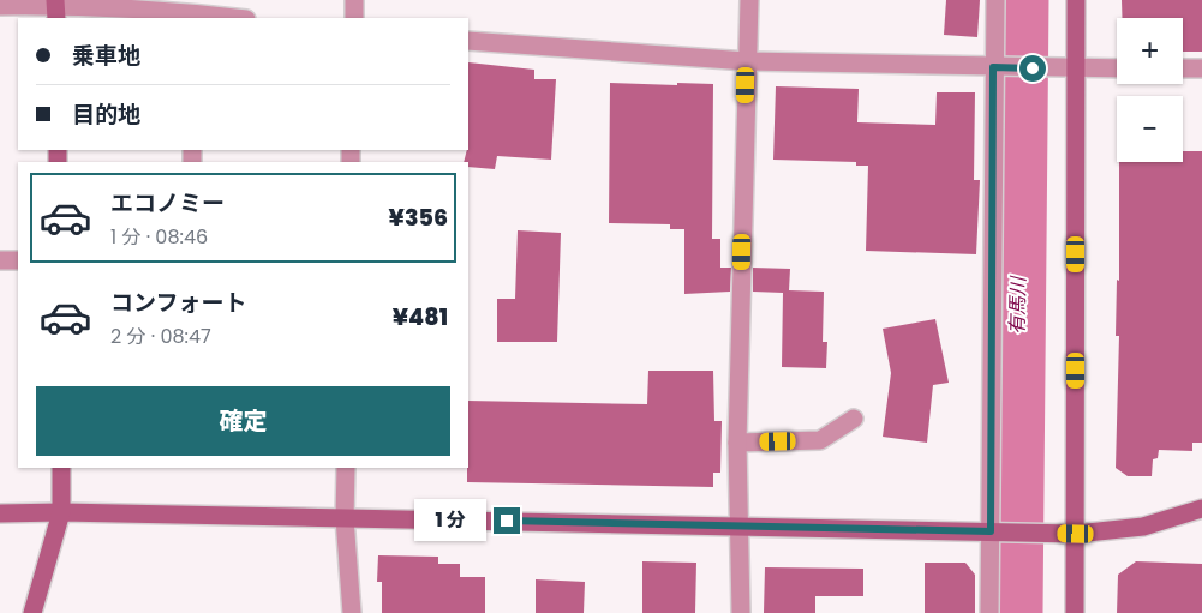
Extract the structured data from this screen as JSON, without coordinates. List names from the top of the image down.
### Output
{
  "water": ["有馬川"],
  "page": {
    "map_buttons": ["+", "−"],
    "banner": ["乗車地", "目的地"],
    "list": [
      {
        "name": "エコノミー",
        "note": "1 分 · 08:46",
        "value": "¥356"
      },
      {
        "name": "コンフォート",
        "note": "2 分 · 08:47",
        "value": "¥481"
      }
    ],
    "buttons": "確定",
    "bubble": "1 分"
  }
}
